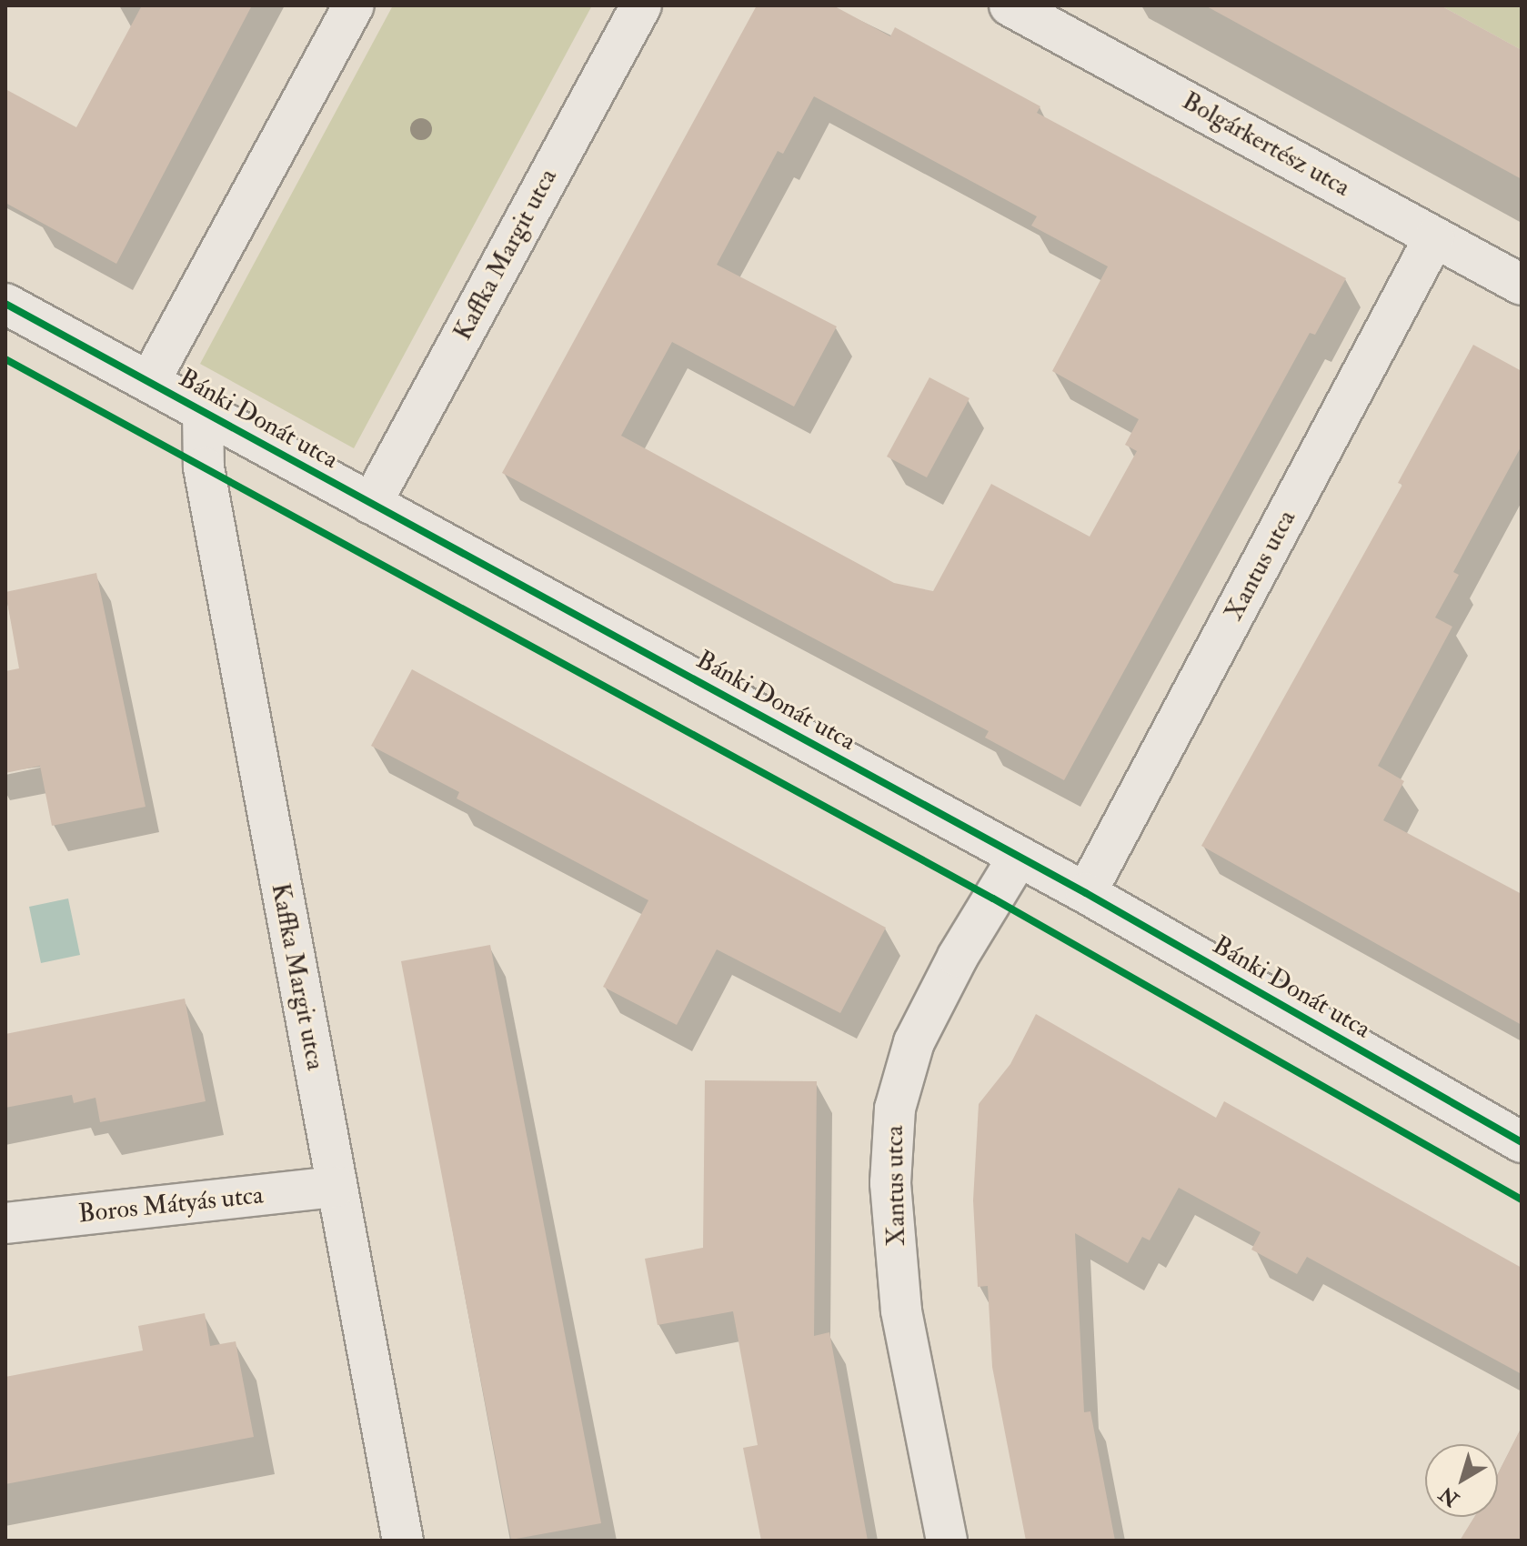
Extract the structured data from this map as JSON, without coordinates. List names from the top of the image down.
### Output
{
  "streets": {
    "street": [
      "Bolgárkertész utca",
      "Kaffka Margit utca",
      "Bánki Donát utca",
      "Xantus utca",
      "Boros Mátyás utca"
    ]
  },
  "crossings": [
    ["Bolgárkertész utca", "Xantus utca"],
    ["Kaffka Margit utca", "Bánki Donát utca"],
    ["Kaffka Margit utca", "Boros Mátyás utca"],
    ["Bánki Donát utca", "Xantus utca"]
  ],
  "north": "bottom left"
}
